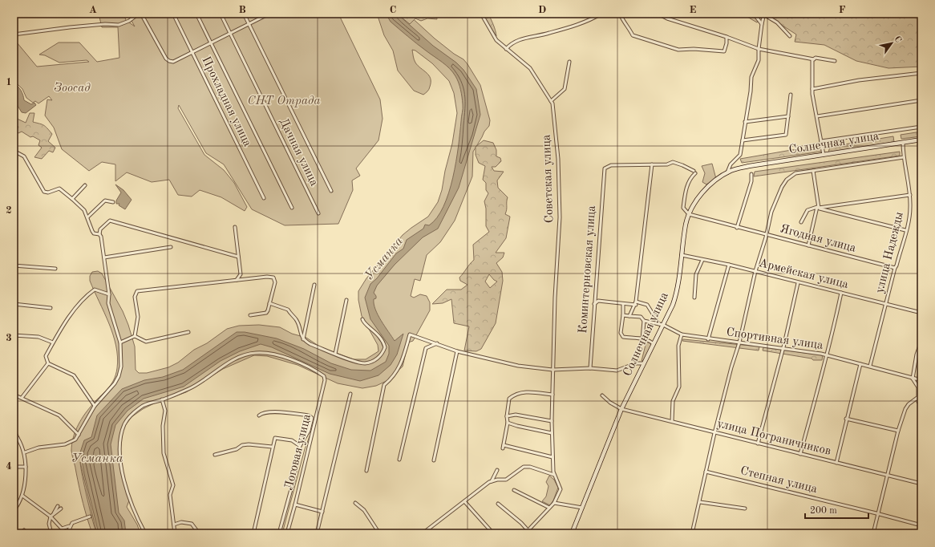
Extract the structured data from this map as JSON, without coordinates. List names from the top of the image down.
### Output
{
  "streets": {
    "street": [
      "Прохладная улица",
      "Солнечная улица",
      "Дачная улица",
      "Советская улица",
      "Ягодная улица",
      "улица Надежды",
      "Коминтерновская улица",
      "Армейская улица",
      "Спортивная улица",
      "улица Пограничников",
      "Логовая улица",
      "Степная улица"
    ]
  },
  "crossings": [
    ["Солнечная улица", "Ягодная улица"],
    ["Солнечная улица", "улица Надежды"],
    ["Солнечная улица", "Армейская улица"],
    ["Солнечная улица", "Спортивная улица"],
    ["Солнечная улица", "улица Пограничников"],
    ["Ягодная улица", "улица Надежды"],
    ["улица Надежды", "Армейская улица"],
    ["улица Надежды", "Спортивная улица"]
  ],
  "water": ["Усманка"],
  "parks": ["Зоосад", "СНТ Отрада"],
  "scale_bar": "200 m",
  "north": "top right",
  "grid": {
    "columns": [
      "A",
      "B",
      "C",
      "D",
      "E",
      "F"
    ],
    "rows": [
      "1",
      "2",
      "3",
      "4"
    ]
  }
}
